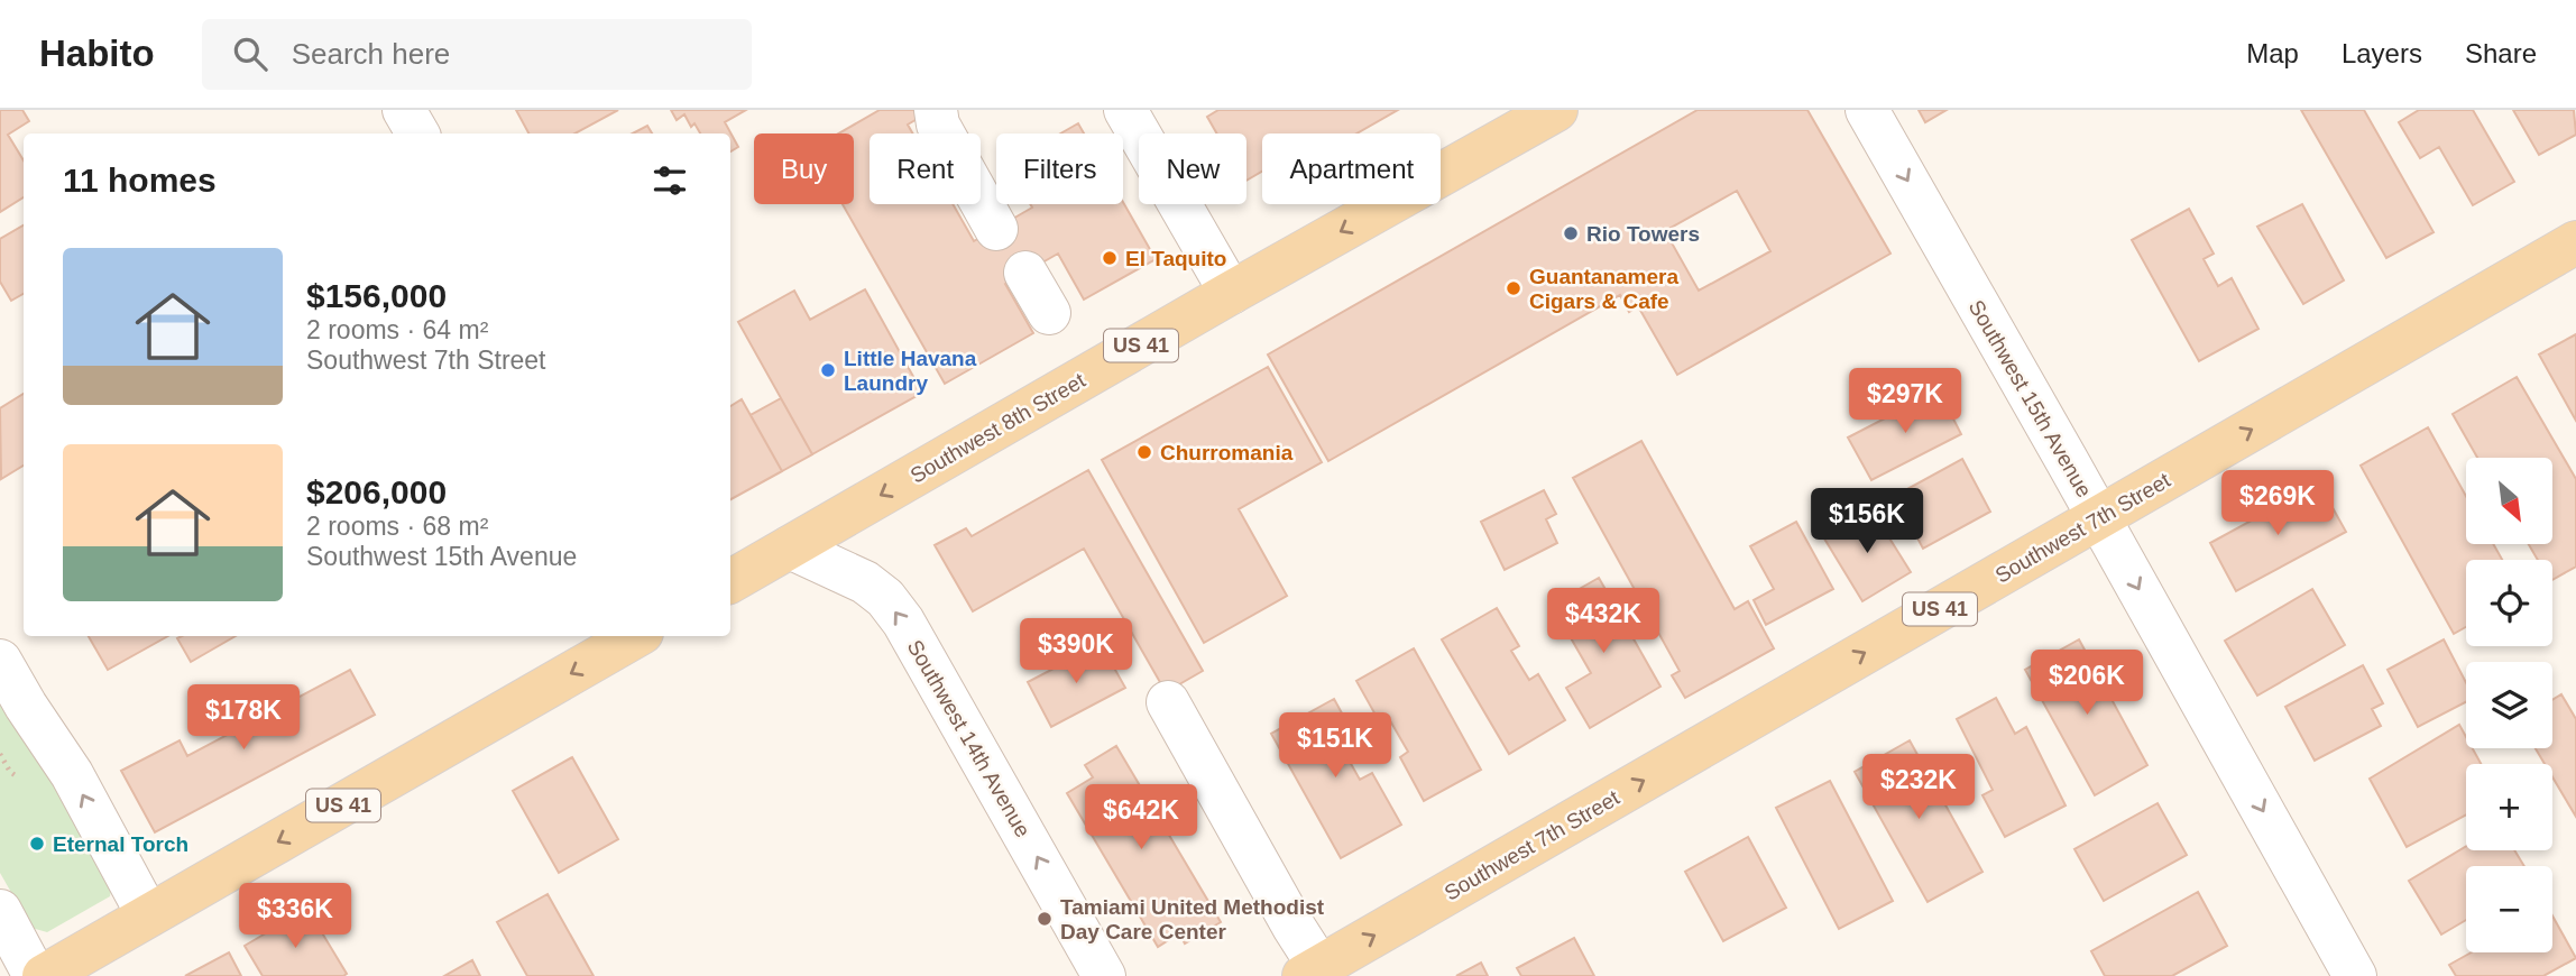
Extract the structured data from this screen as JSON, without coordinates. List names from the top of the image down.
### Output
{
  "streets": {
    "main road": ["US 41", "Southwest 8th Street", "Southwest 7th Street"],
    "street": ["Southwest 15th Avenue", "Southwest 14th Avenue"]
  },
  "crossings": [
    ["Southwest 15th Avenue", "Southwest 7th Street"],
    ["Southwest 8th Street", "Southwest 14th Avenue"]
  ],
  "one_way": ["Southwest 15th Avenue", "Southwest 8th Street", "Southwest 7th Street"],
  "places": [
    "Rio Towers",
    "El Taquito",
    "Guantanamera Cigars & Cafe",
    "Little Havana Laundry",
    "Churromania",
    "Eternal Torch",
    "Tamiami United Methodist Day Care Center"
  ],
  "north": "bottom right",
  "page": {
    "header": "Habito",
    "search": "Search here",
    "nav": ["Map", "Layers", "Share"],
    "chip": [
      "Buy",
      "Rent",
      "Filters",
      "New",
      "Apartment"
    ],
    "heading": "11 homes",
    "list": [
      {
        "name": "$156,000",
        "note": "2 rooms · 64 m² · Southwest 7th Street"
      },
      {
        "name": "$206,000",
        "note": "2 rooms · 68 m² · Southwest 15th Avenue"
      }
    ],
    "price": [
      "$297K",
      "$269K",
      "$156K",
      "$432K",
      "$390K",
      "$206K",
      "$178K",
      "$151K",
      "$232K",
      "$642K",
      "$336K"
    ],
    "map_buttons": ["+", "−"]
  }
}
